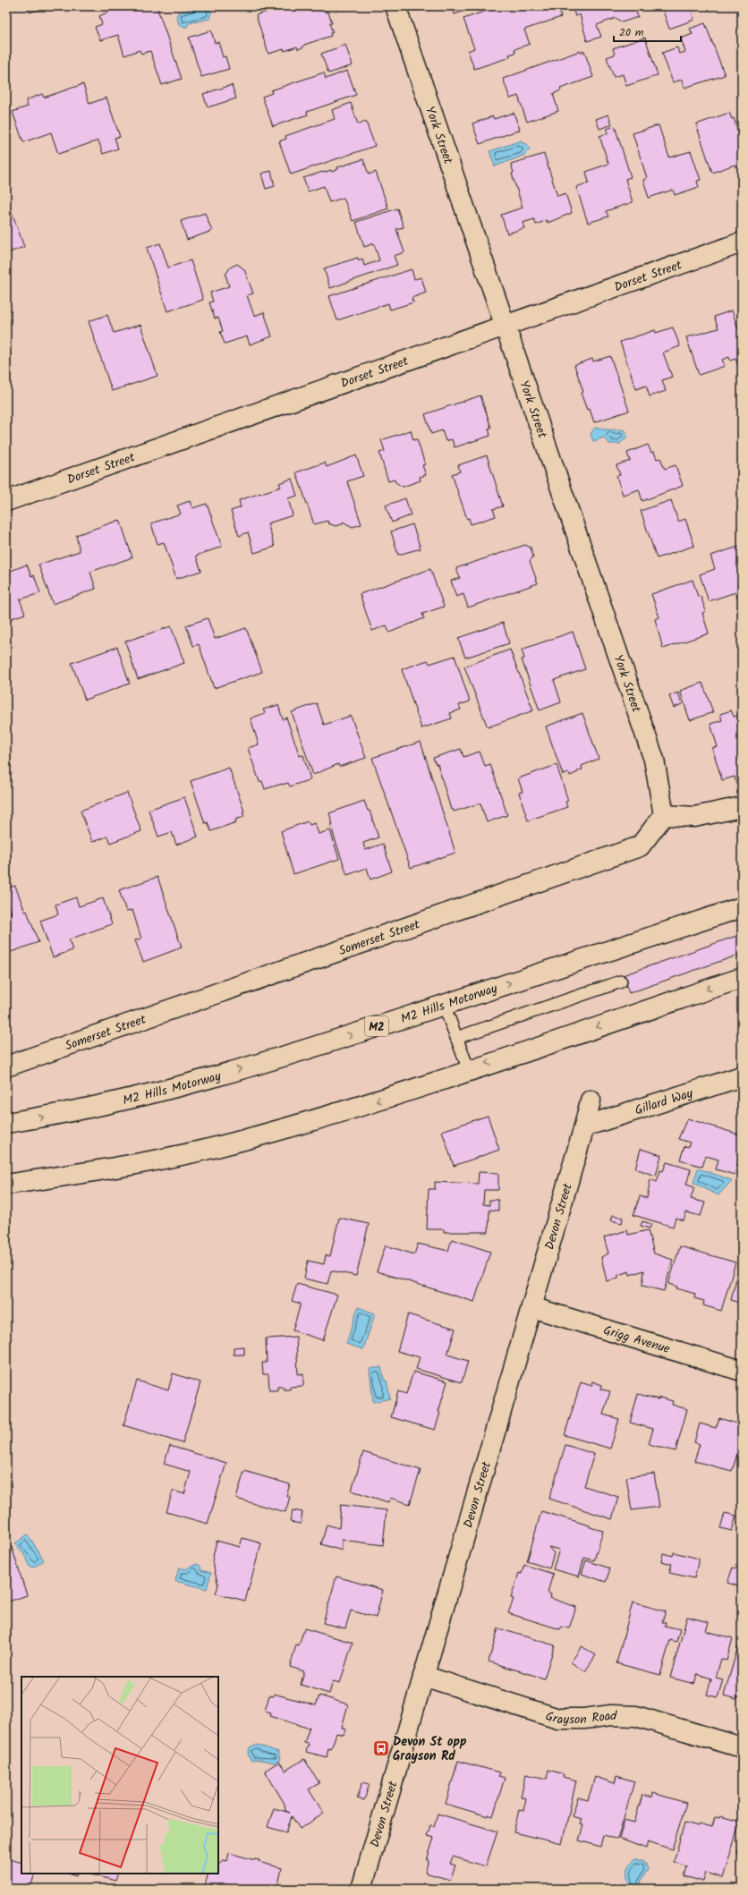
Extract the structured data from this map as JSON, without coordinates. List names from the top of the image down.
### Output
{
  "streets": {
    "main road": [
      "York Street",
      "Dorset Street",
      "Somerset Street",
      "M2 Hills Motorway",
      "M2",
      "Gillard Way",
      "Devon Street",
      "Grigg Avenue",
      "Grayson Road"
    ]
  },
  "crossings": [
    ["York Street", "Dorset Street"],
    ["York Street", "Somerset Street"],
    ["Gillard Way", "Devon Street"],
    ["Devon Street", "Grigg Avenue"],
    ["Devon Street", "Grayson Road"]
  ],
  "places": {
    "bus stop": ["Devon St opp Grayson Rd"]
  },
  "scale_bar": "20 m"
}
